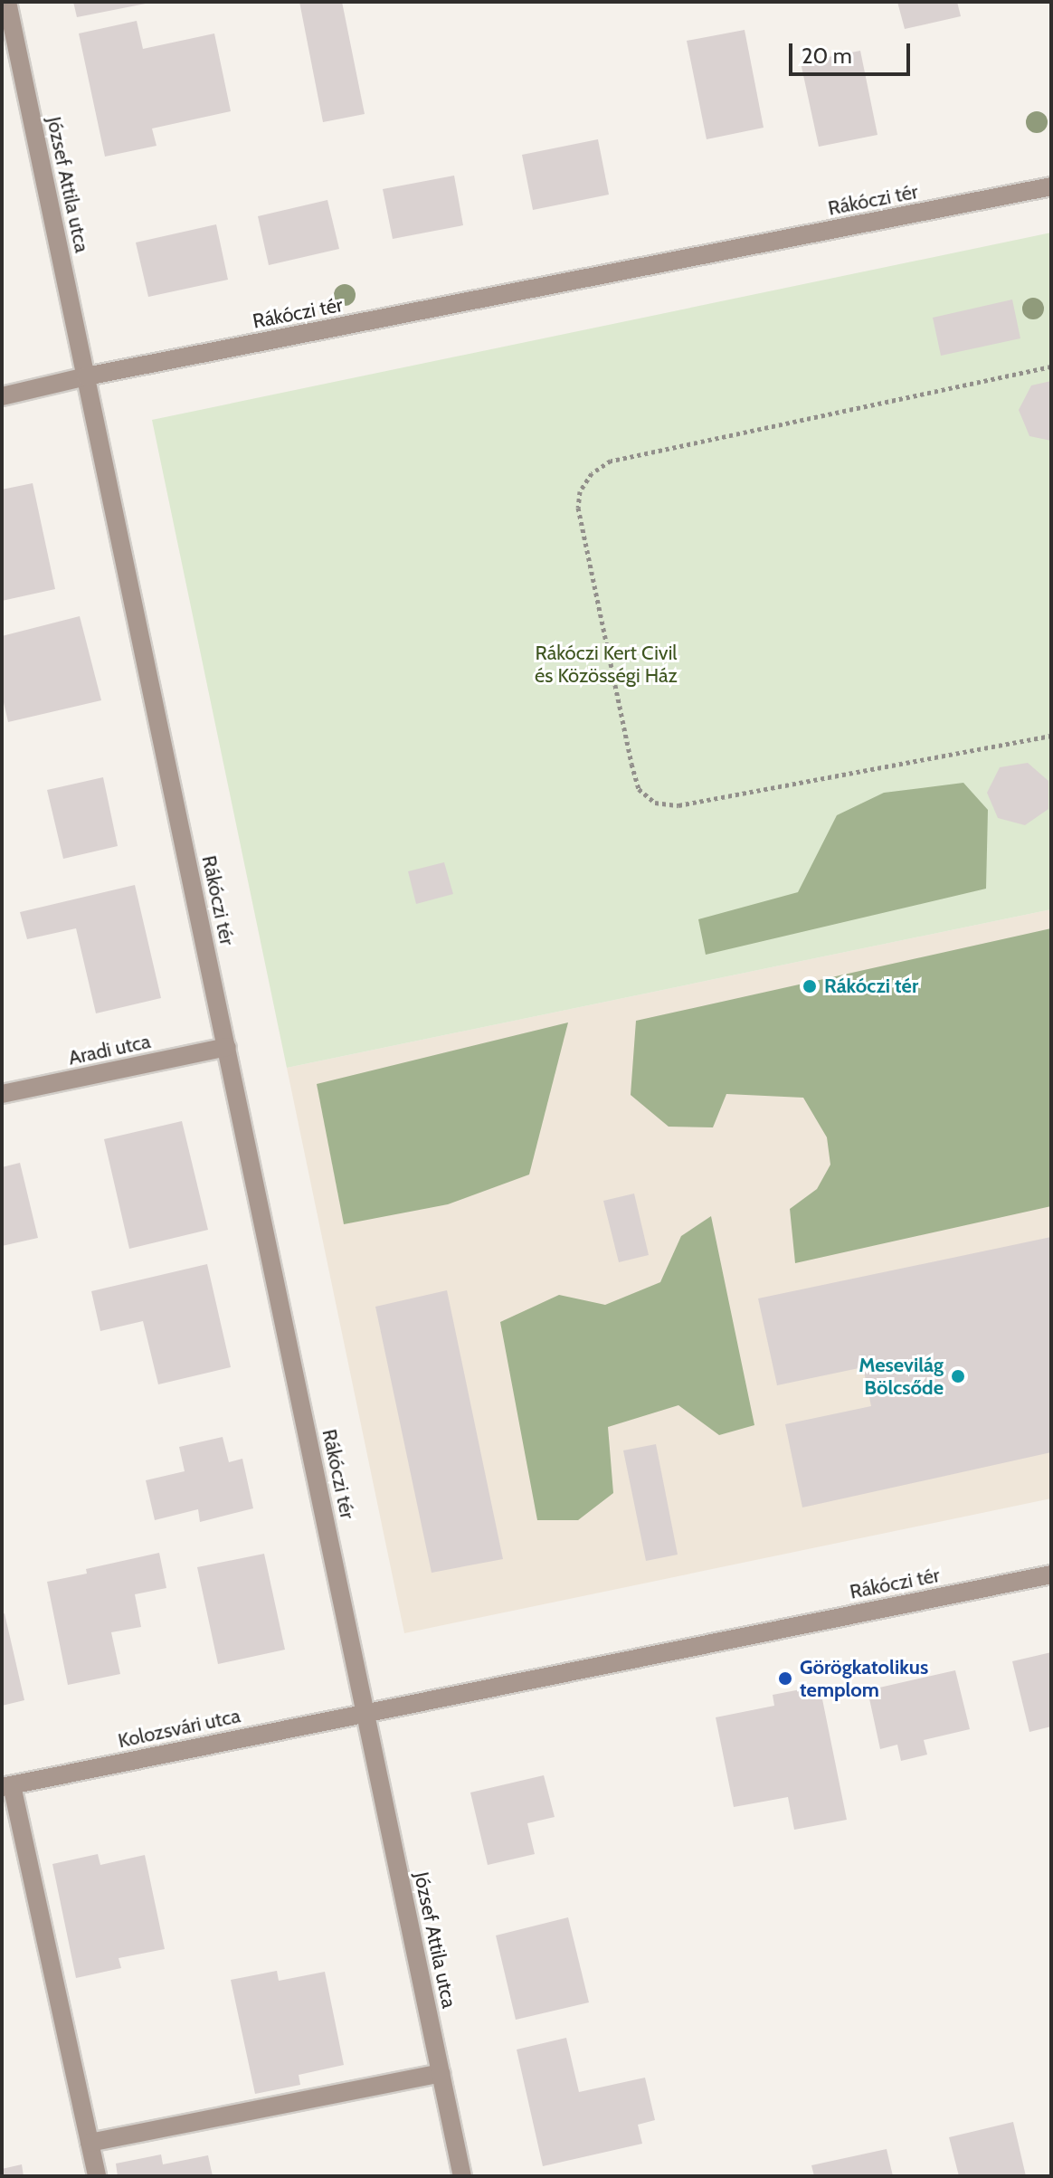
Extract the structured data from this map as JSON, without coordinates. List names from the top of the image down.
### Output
{
  "streets": {
    "street": [
      "József Attila utca",
      "Rákóczi tér",
      "Aradi utca",
      "Kolozsvári utca"
    ]
  },
  "crossings": [
    ["József Attila utca", "Rákóczi tér"],
    ["József Attila utca", "Kolozsvári utca"],
    ["Rákóczi tér", "Aradi utca"],
    ["Rákóczi tér", "Kolozsvári utca"]
  ],
  "parks": ["Rákóczi Kert Civil és Közösségi Ház"],
  "places": ["Rákóczi tér", "Mesevilág Bölcsőde", "Görögkatolikus templom"],
  "scale_bar": "20 m"
}
